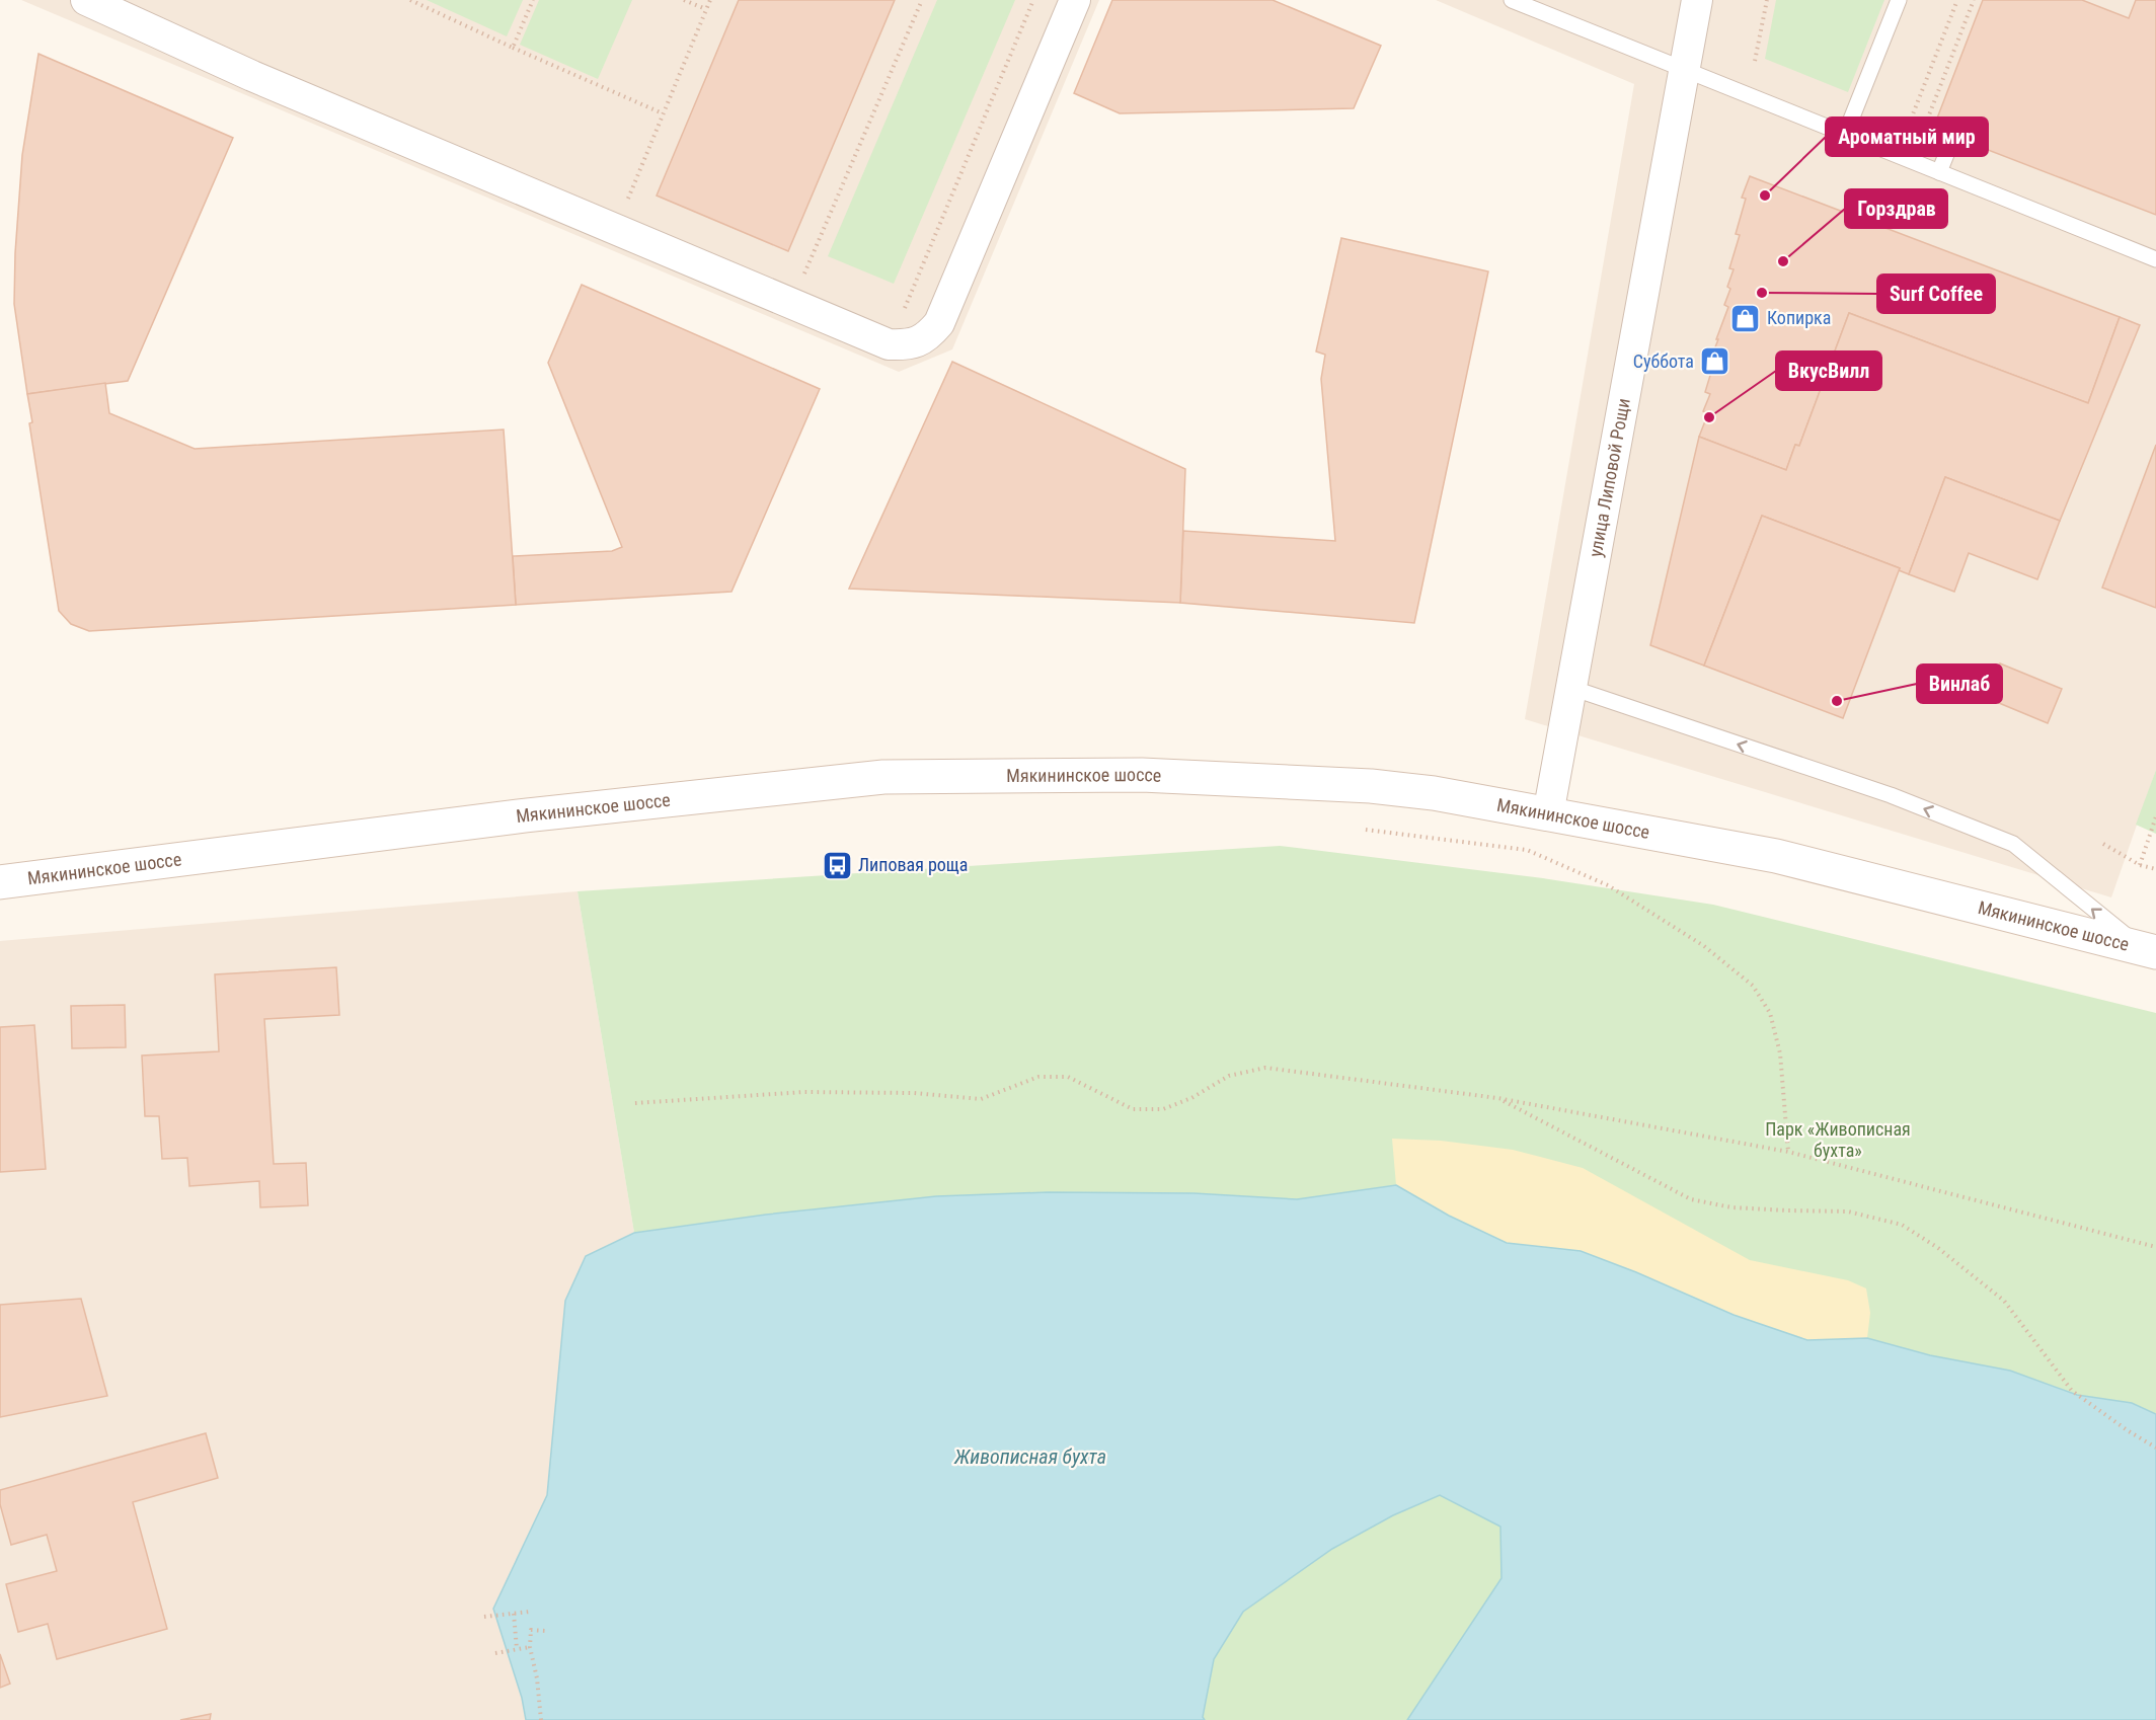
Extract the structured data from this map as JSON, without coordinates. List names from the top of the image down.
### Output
{
  "streets": {
    "street": ["улица Липовой Рощи", "Мякининское шоссе"]
  },
  "crossings": [
    ["улица Липовой Рощи", "Мякининское шоссе"]
  ],
  "water": ["Живописная бухта"],
  "parks": ["Парк «Живописная бухта»"],
  "places": {
    "other": [
      "Ароматный мир",
      "Горздрав",
      "Surf Coffee",
      "ВкусВилл",
      "Винлаб"
    ],
    "shop": ["Копирка", "Суббота"],
    "bus stop": ["Липовая роща"]
  }
}
